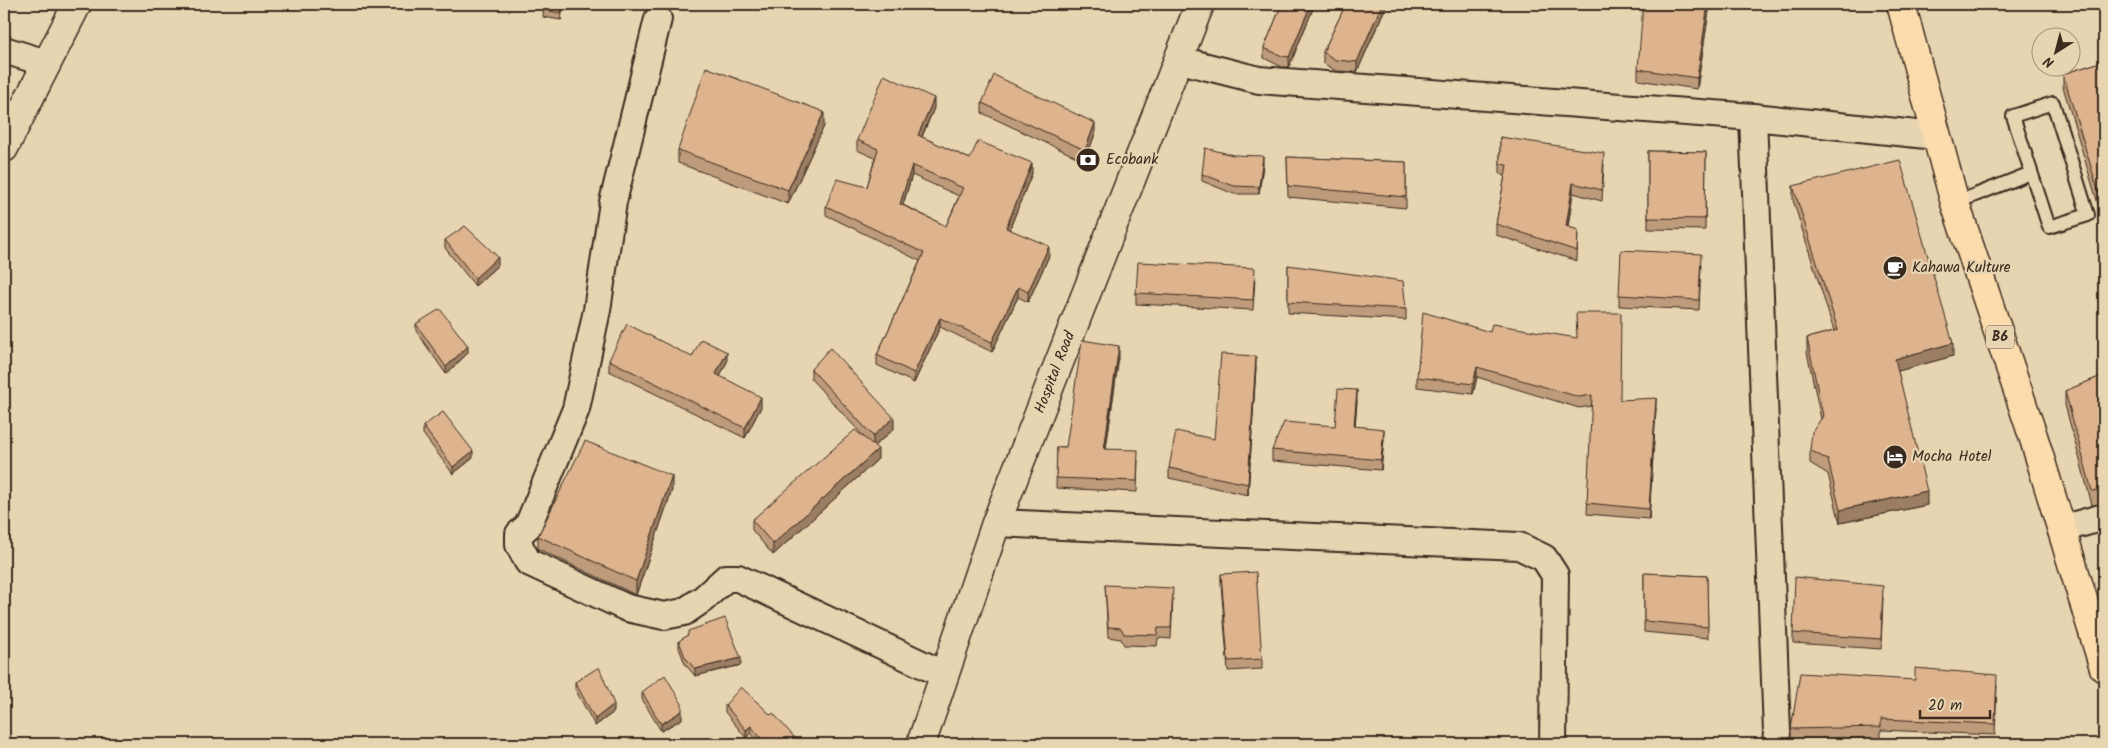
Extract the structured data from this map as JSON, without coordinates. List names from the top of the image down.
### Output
{
  "streets": {
    "highway": ["B6"],
    "street": ["Hospital Road"]
  },
  "places": {
    "bank": ["Ecobank"],
    "cafe": ["Kahawa Kulture"],
    "hotel": ["Mocha Hotel"]
  },
  "scale_bar": "20 m",
  "north": "bottom left"
}
